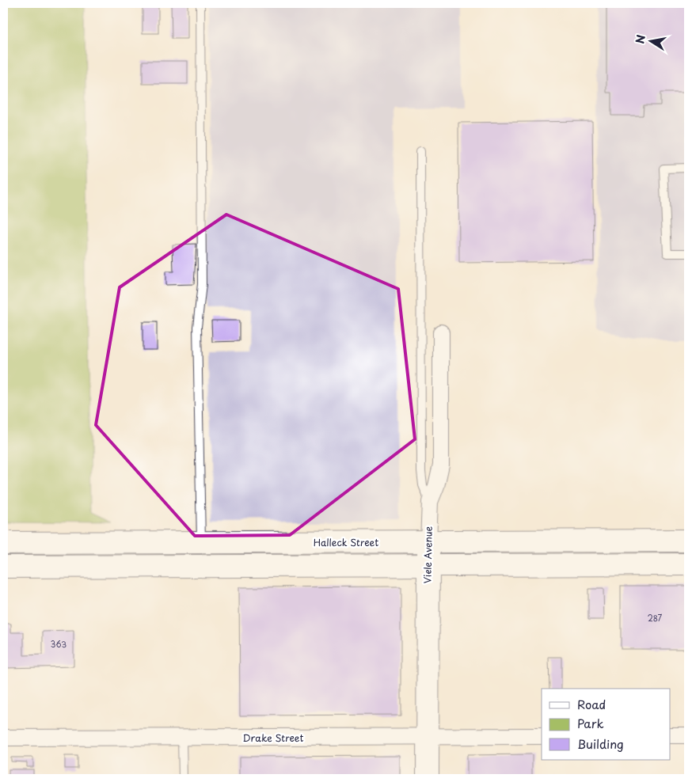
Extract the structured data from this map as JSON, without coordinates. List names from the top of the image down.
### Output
{
  "streets": {
    "main road": ["Halleck Street", "Viele Avenue"],
    "street": ["Drake Street"]
  },
  "crossings": [
    ["Halleck Street", "Viele Avenue"],
    ["Viele Avenue", "Drake Street"]
  ],
  "house_numbers": ["287", "363"],
  "legend": ["Road", "Park", "Building"],
  "north": "left"
}
